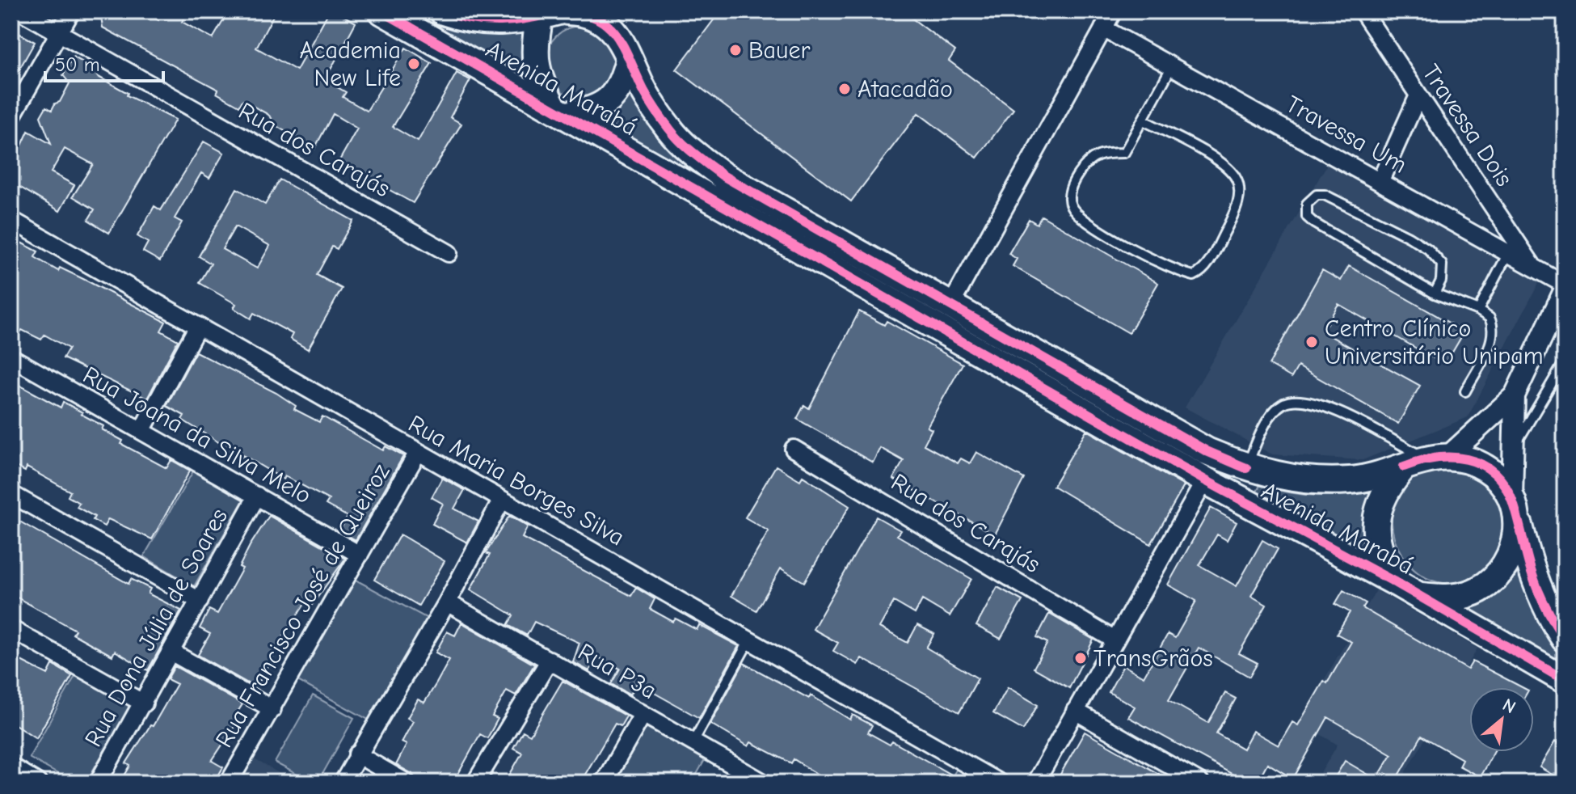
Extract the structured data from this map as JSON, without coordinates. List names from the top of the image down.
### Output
{
  "streets": {
    "main road": ["Avenida Marabá"],
    "street": [
      "Travessa Dois",
      "Travessa Um",
      "Rua dos Carajás",
      "Rua Joana da Silva Melo",
      "Rua Maria Borges Silva",
      "Rua Francisco José de Queiroz",
      "Rua Dona Júlia de Soares",
      "Rua P3a"
    ]
  },
  "crossings": [
    ["Travessa Dois", "Travessa Um"],
    ["Rua Joana da Silva Melo", "Rua Francisco José de Queiroz"],
    ["Rua Joana da Silva Melo", "Rua Dona Júlia de Soares"],
    ["Rua Maria Borges Silva", "Rua Francisco José de Queiroz"]
  ],
  "places": [
    "Bauer",
    "Academia New Life",
    "Atacadão",
    "Centro Clínico Universitário Unipam",
    "TransGrãos"
  ],
  "scale_bar": "50 m",
  "north": "top right"
}
